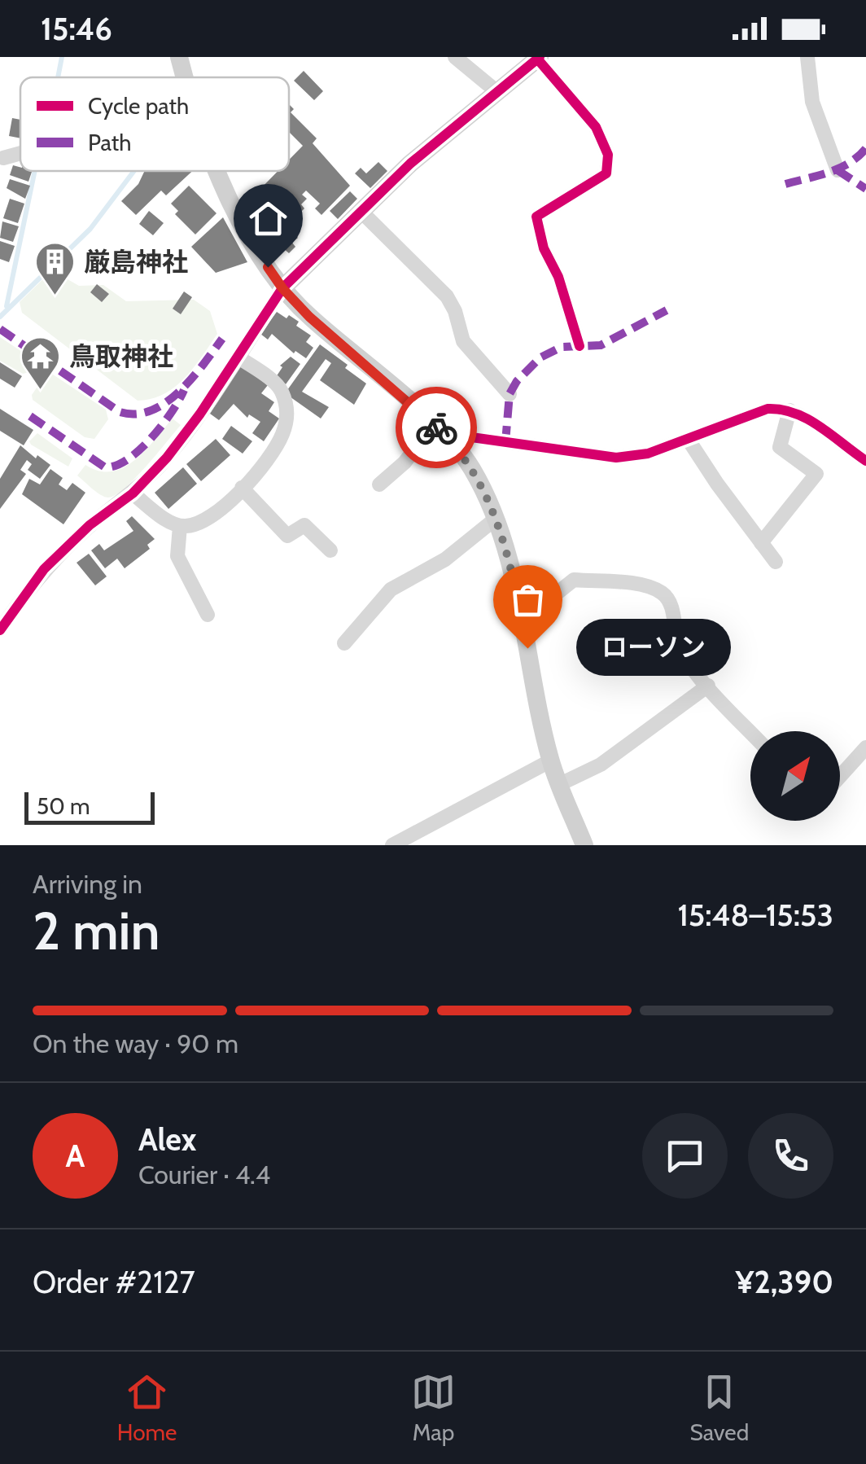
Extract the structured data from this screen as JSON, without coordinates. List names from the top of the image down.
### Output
{
  "places": {
    "building": ["厳島神社"],
    "temple": ["鳥取神社"],
    "other": ["ローソン"]
  },
  "legend": ["Cycle path", "Path"],
  "scale_bar": "50 m",
  "north": "top right",
  "page": {
    "status": "15:46",
    "bubble": "ローソン",
    "scale": "50 m",
    "heading": ["2 min", "Arriving in", "15:48–15:53"],
    "panel": [
      "Alex",
      "Courier · 4.4",
      "Order #2127",
      "¥2,390"
    ],
    "bar": "On the way · 90 m",
    "round": "A",
    "tabs": ["Home", "Map", "Saved"]
  }
}
